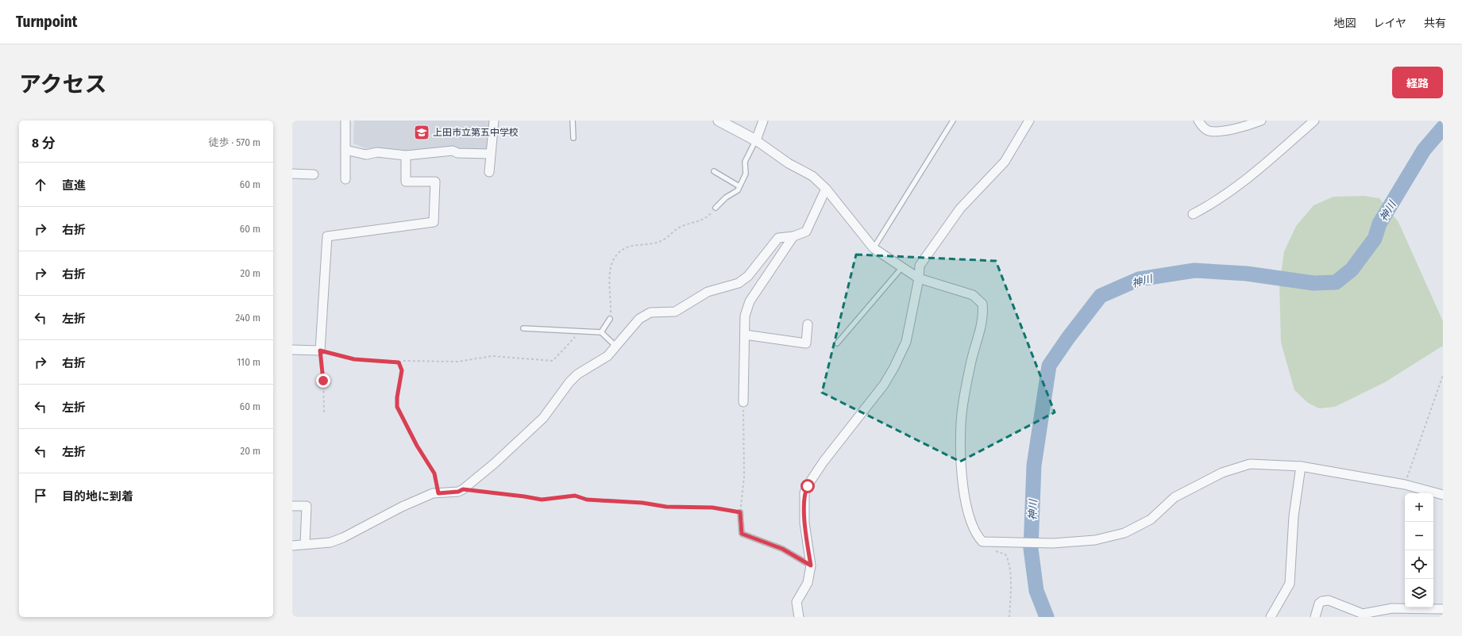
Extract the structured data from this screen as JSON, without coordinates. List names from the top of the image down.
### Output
{
  "water": ["神川"],
  "places": {
    "school or university": ["上田市立第五中学校"]
  },
  "page": {
    "header": "Turnpoint",
    "nav": ["地図", "レイヤ", "共有"],
    "title": "アクセス",
    "buttons": "経路",
    "heading": ["8 分", "徒歩 · 570 m"],
    "list": [
      ["直進", "60 m"],
      ["右折", "60 m"],
      ["右折", "20 m"],
      ["左折", "240 m"],
      ["右折", "110 m"],
      ["左折", "60 m"],
      ["左折", "20 m"],
      "目的地に到着"
    ],
    "map_buttons": ["+", "−"]
  }
}
